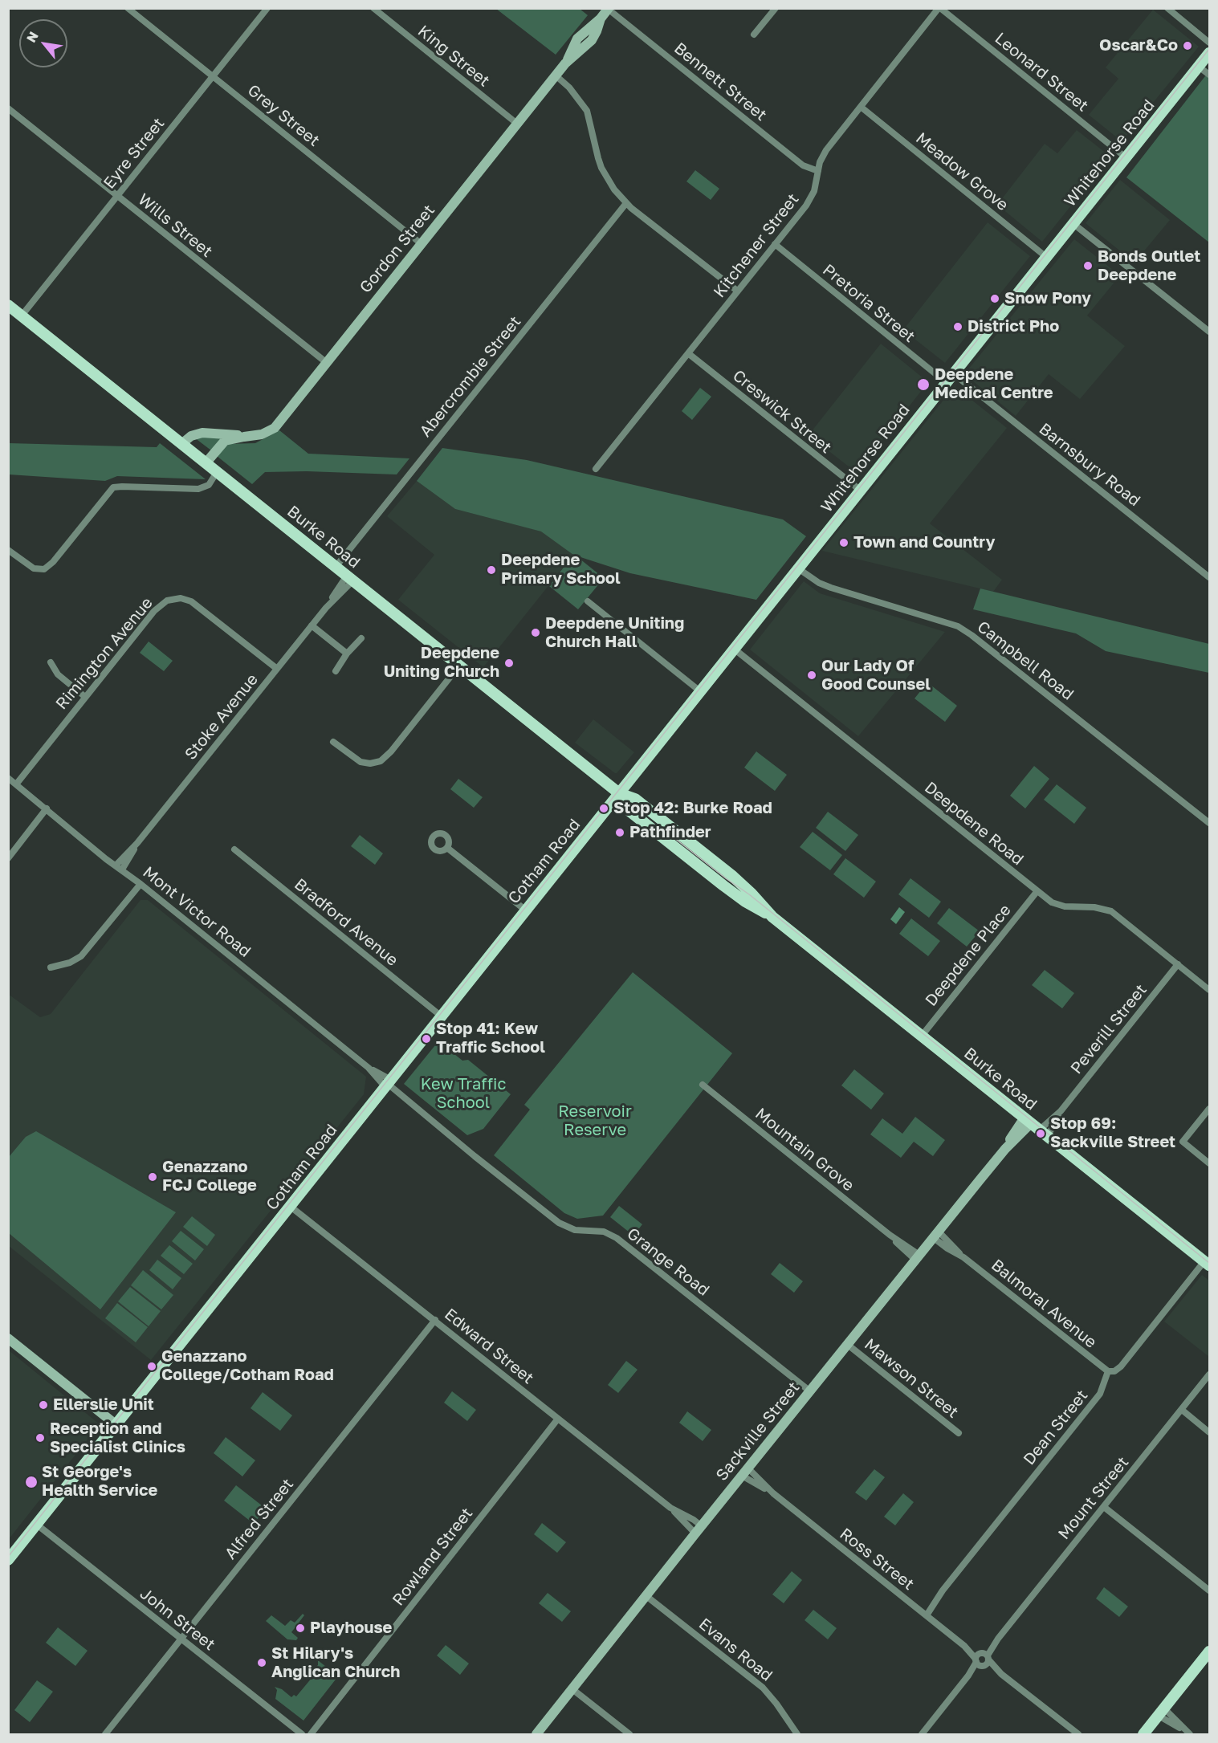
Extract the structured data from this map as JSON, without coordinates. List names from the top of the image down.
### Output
{
  "streets": {
    "main road": ["Whitehorse Road", "Burke Road", "Cotham Road"],
    "street": [
      "King Street",
      "Leonard Street",
      "Bennett Street",
      "Grey Street",
      "Eyre Street",
      "Meadow Grove",
      "Wills Street",
      "Kitchener Street",
      "Gordon Street",
      "Pretoria Street",
      "Abercrombie Street",
      "Creswick Street",
      "Barnsbury Road",
      "Rimington Avenue",
      "Campbell Road",
      "Stoke Avenue",
      "Deepdene Road",
      "Mont Victor Road",
      "Bradford Avenue",
      "Deepdene Place",
      "Peverill Street",
      "Mountain Grove",
      "Grange Road",
      "Balmoral Avenue",
      "Edward Street",
      "Mawson Street",
      "Dean Street",
      "Sackville Street",
      "Mount Street",
      "Alfred Street",
      "Rowland Street",
      "Ross Street",
      "John Street",
      "Evans Road"
    ]
  },
  "crossings": [
    ["King Street", "Gordon Street"],
    ["Leonard Street", "Whitehorse Road"],
    ["Leonard Street", "Kitchener Street"],
    ["Bennett Street", "Kitchener Street"],
    ["Bennett Street", "Gordon Street"],
    ["Grey Street", "Eyre Street"],
    ["Grey Street", "Gordon Street"],
    ["Eyre Street", "Wills Street"],
    ["Eyre Street", "Burke Road"],
    ["Whitehorse Road", "Meadow Grove"],
    ["Whitehorse Road", "Pretoria Street"],
    ["Whitehorse Road", "Creswick Street"],
    ["Whitehorse Road", "Barnsbury Road"],
    ["Whitehorse Road", "Burke Road"],
    ["Whitehorse Road", "Campbell Road"],
    ["Whitehorse Road", "Deepdene Road"],
    ["Whitehorse Road", "Cotham Road"],
    ["Meadow Grove", "Kitchener Street"],
    ["Wills Street", "Gordon Street"],
    ["Kitchener Street", "Pretoria Street"],
    ["Kitchener Street", "Creswick Street"],
    ["Gordon Street", "Burke Road"],
    ["Pretoria Street", "Barnsbury Road"],
    ["Abercrombie Street", "Burke Road"],
    ["Burke Road", "Stoke Avenue"],
    ["Burke Road", "Cotham Road"],
    ["Burke Road", "Deepdene Place"],
    ["Burke Road", "Peverill Street"],
    ["Burke Road", "Sackville Street"],
    ["Rimington Avenue", "Stoke Avenue"],
    ["Rimington Avenue", "Mont Victor Road"],
    ["Stoke Avenue", "Mont Victor Road"],
    ["Deepdene Road", "Deepdene Place"],
    ["Deepdene Road", "Peverill Street"],
    ["Cotham Road", "Mont Victor Road"],
    ["Cotham Road", "Bradford Avenue"],
    ["Cotham Road", "Grange Road"],
    ["Cotham Road", "Edward Street"],
    ["Cotham Road", "John Street"],
    ["Mont Victor Road", "Grange Road"],
    ["Peverill Street", "Sackville Street"],
    ["Mountain Grove", "Sackville Street"],
    ["Grange Road", "Sackville Street"],
    ["Balmoral Avenue", "Dean Street"],
    ["Balmoral Avenue", "Sackville Street"],
    ["Edward Street", "Sackville Street"],
    ["Edward Street", "Alfred Street"],
    ["Edward Street", "Rowland Street"],
    ["Mawson Street", "Sackville Street"],
    ["Dean Street", "Ross Street"],
    ["Sackville Street", "Ross Street"],
    ["Sackville Street", "Evans Road"],
    ["Mount Street", "Ross Street"],
    ["Alfred Street", "John Street"]
  ],
  "parks": ["Kew Traffic School", "Reservoir Reserve"],
  "places": [
    "Oscar&Co",
    "Bonds Outlet Deepdene",
    "Snow Pony",
    "District Pho",
    "Deepdene Medical Centre",
    "Town and Country",
    "Deepdene Primary School",
    "Deepdene Uniting Church Hall",
    "Deepdene Uniting Church",
    "Our Lady Of Good Counsel",
    "Stop 42: Burke Road",
    "Pathfinder",
    "Stop 41: Kew Traffic School",
    "Stop 69: Sackville Street",
    "Genazzano FCJ College",
    "Genazzano College/Cotham Road",
    "Ellerslie Unit",
    "Reception and Specialist Clinics",
    "St George's Health Service",
    "Playhouse",
    "St Hilary's Anglican Church"
  ],
  "north": "top left"
}
